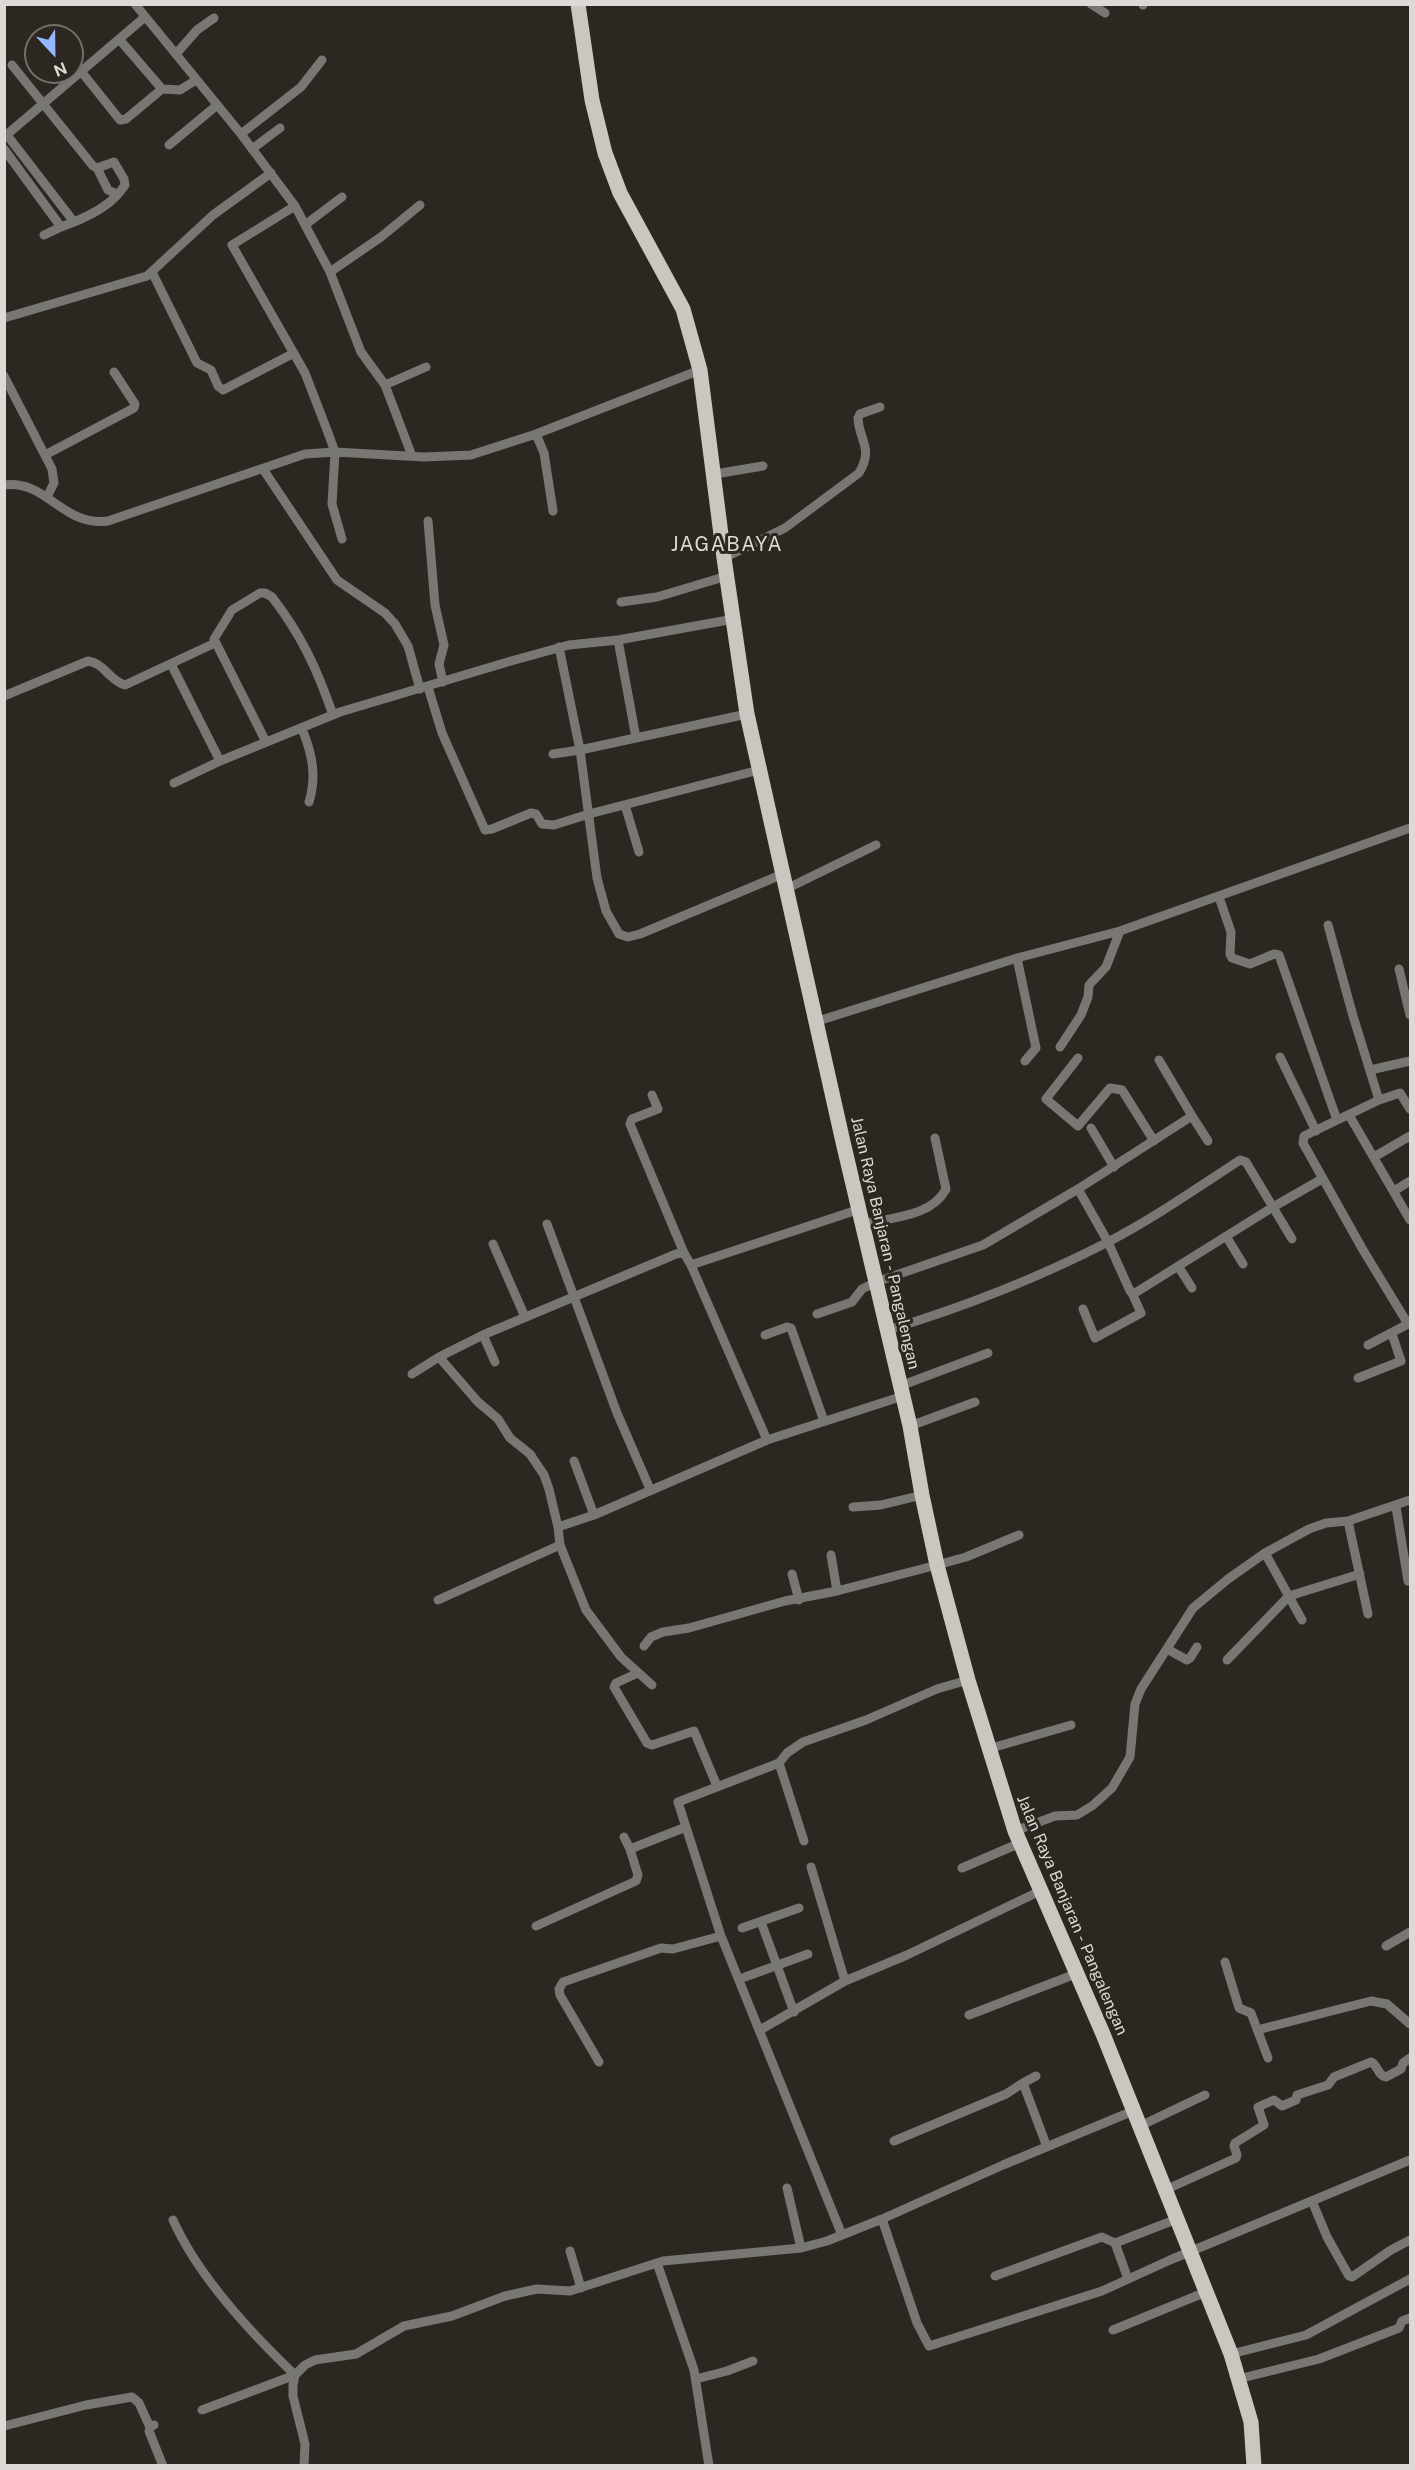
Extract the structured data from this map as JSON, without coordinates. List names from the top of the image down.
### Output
{
  "streets": {
    "main road": ["Jalan Raya Banjaran - Pangalengan"]
  },
  "districts": ["JAGABAYA"],
  "north": "bottom"
}
